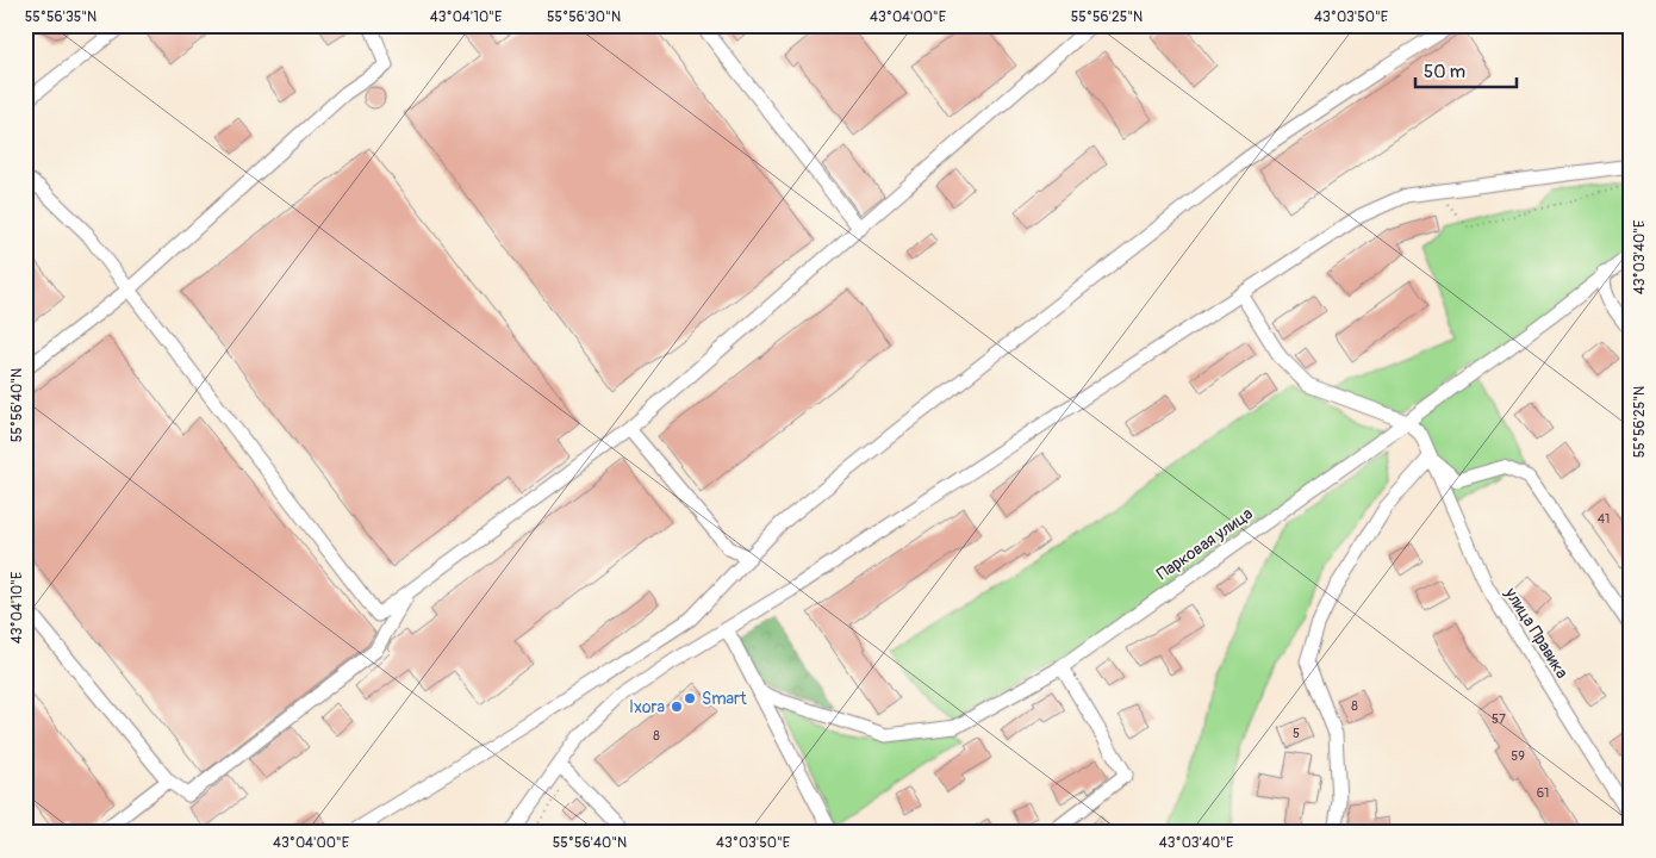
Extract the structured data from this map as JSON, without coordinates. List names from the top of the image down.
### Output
{
  "streets": {
    "street": ["Парковая улица", "улица Правика"]
  },
  "crossings": [
    ["Парковая улица", "улица Правика"]
  ],
  "places": ["Smart", "Ixora"],
  "house_numbers": [
    "41",
    "8",
    "57",
    "5",
    "8",
    "59",
    "61"
  ],
  "scale_bar": "50 m",
  "coordinates": [
    "55°56'35\"N",
    "43°04'10\"E",
    "55°56'30\"N",
    "43°04'00\"E",
    "55°56'25\"N",
    "43°03'50\"E",
    "43°03'40\"E",
    "55°56'40\"N"
  ]
}
